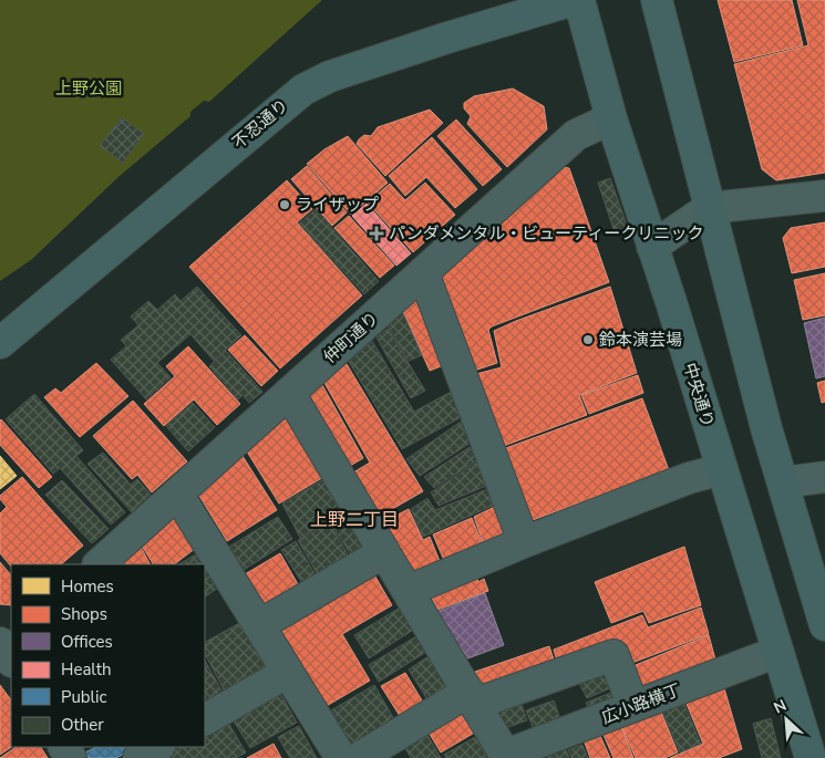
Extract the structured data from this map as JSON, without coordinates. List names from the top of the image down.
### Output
{
  "streets": {
    "main road": ["不忍通り", "中央通り"],
    "street": ["仲町通り", "広小路横丁"]
  },
  "crossings": [
    ["仲町通り", "中央通り"],
    ["中央通り", "広小路横丁"]
  ],
  "districts": ["上野二丁目"],
  "parks": ["上野公園"],
  "places": {
    "other": ["ライザップ", "鈴本演芸場"],
    "health": ["パンダメンタル・ビューティークリニック"]
  },
  "legend": [
    "Homes",
    "Shops",
    "Offices",
    "Health",
    "Public",
    "Other"
  ],
  "north": "top left"
}
